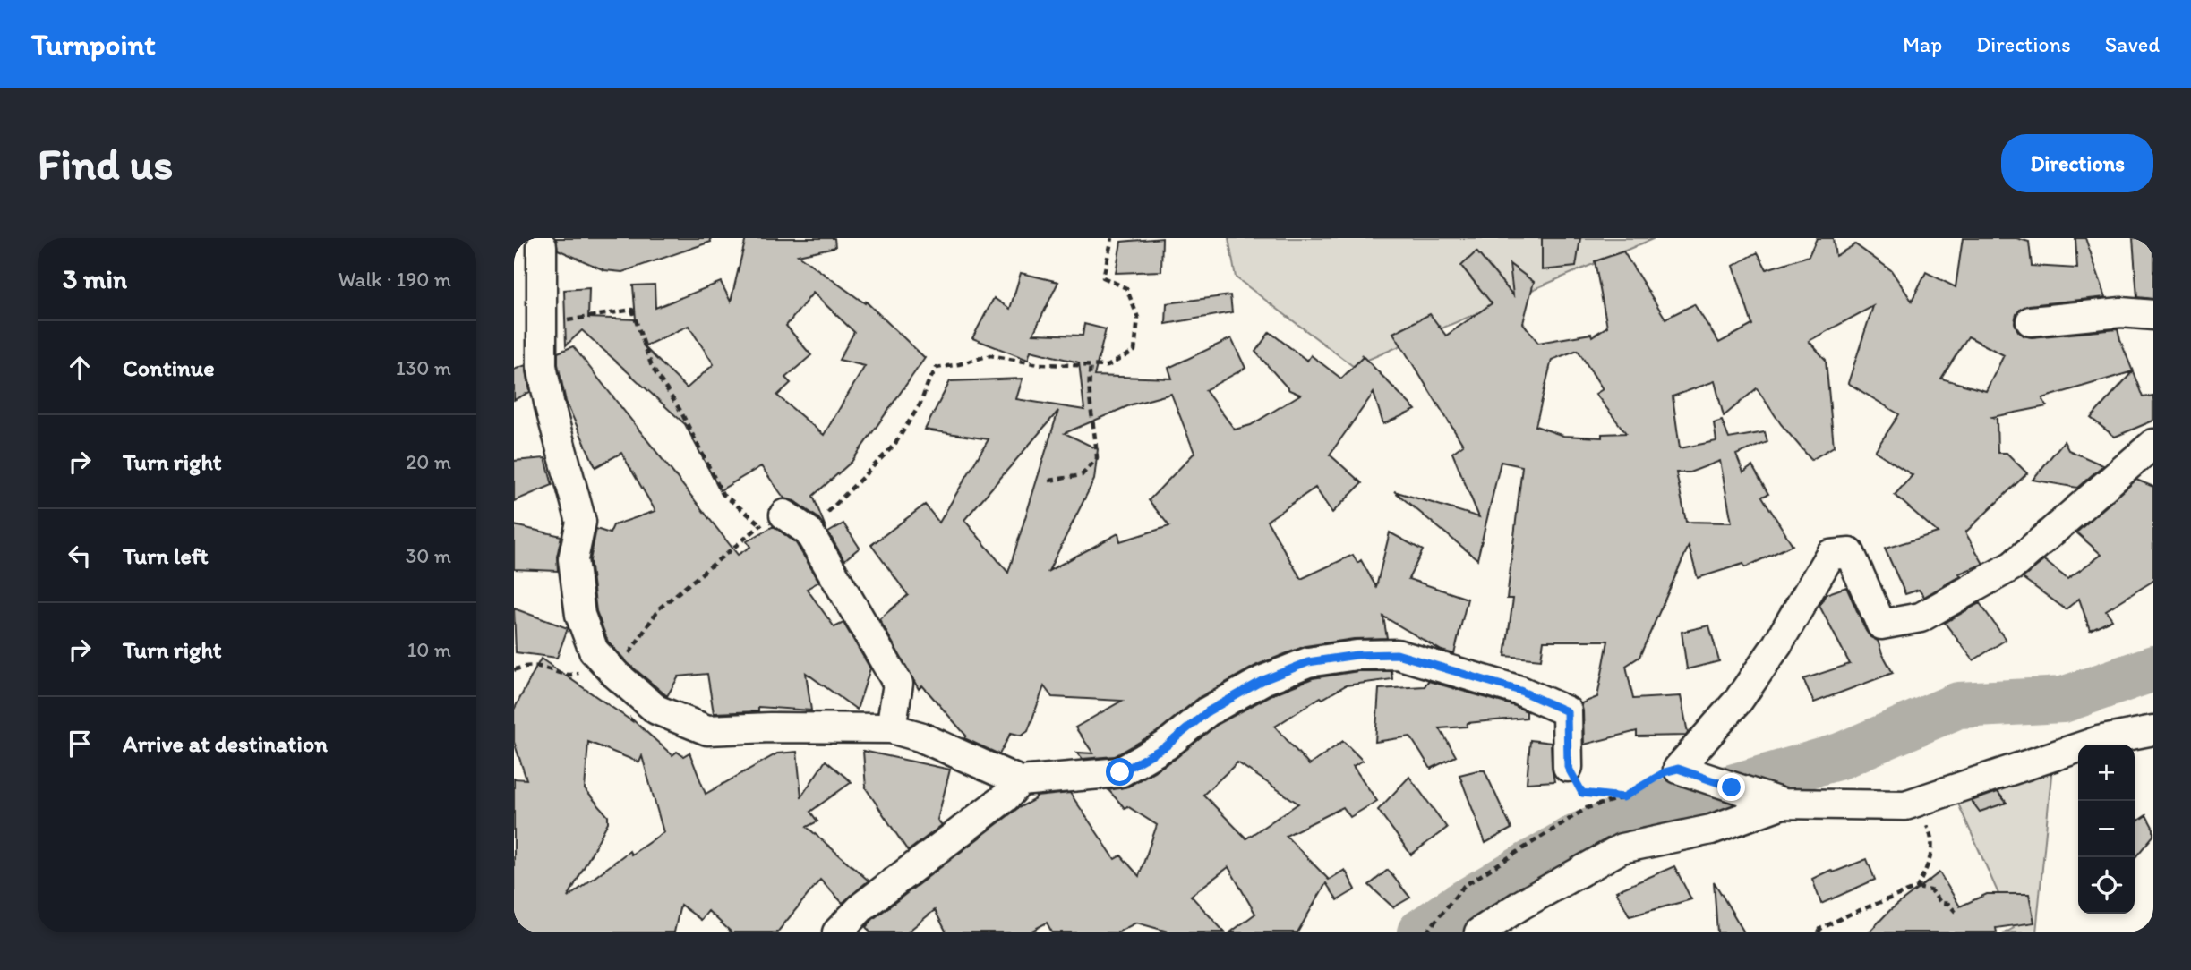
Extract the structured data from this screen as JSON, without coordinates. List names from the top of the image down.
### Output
{
  "page": {
    "header": "Turnpoint",
    "nav": ["Map", "Directions", "Saved"],
    "buttons": "Directions",
    "title": "Find us",
    "heading": ["3 min", "Walk · 190 m"],
    "list": [
      ["Continue", "130 m"],
      ["Turn right", "20 m"],
      ["Turn left", "30 m"],
      ["Turn right", "10 m"],
      "Arrive at destination"
    ],
    "map_buttons": ["+", "−"]
  }
}
